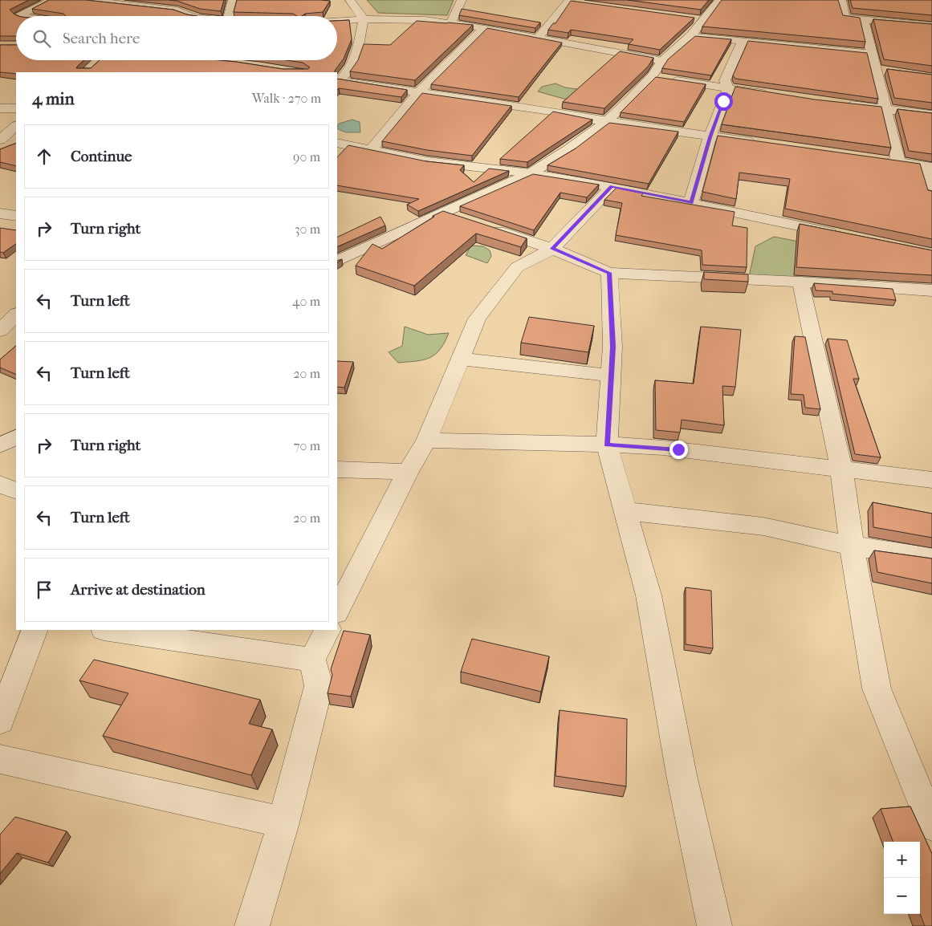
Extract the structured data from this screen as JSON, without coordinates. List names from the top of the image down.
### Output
{
  "page": {
    "search": "Search here",
    "heading": ["4 min", "Walk · 270 m"],
    "list": [
      ["Continue", "90 m"],
      ["Turn right", "30 m"],
      ["Turn left", "40 m"],
      ["Turn left", "20 m"],
      ["Turn right", "70 m"],
      ["Turn left", "20 m"],
      "Arrive at destination"
    ],
    "map_buttons": ["+", "−"]
  }
}
